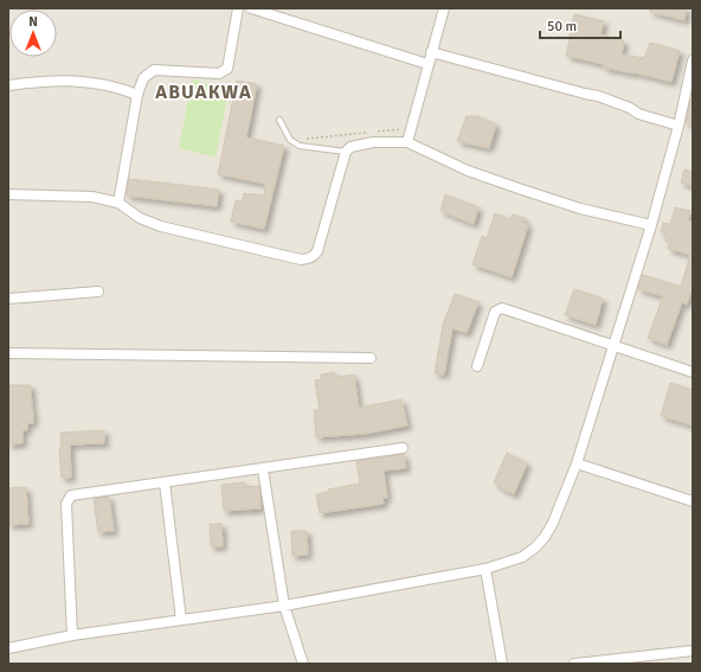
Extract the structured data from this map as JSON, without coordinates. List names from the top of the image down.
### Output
{
  "districts": ["ABUAKWA"],
  "scale_bar": "50 m",
  "north": "top"
}
